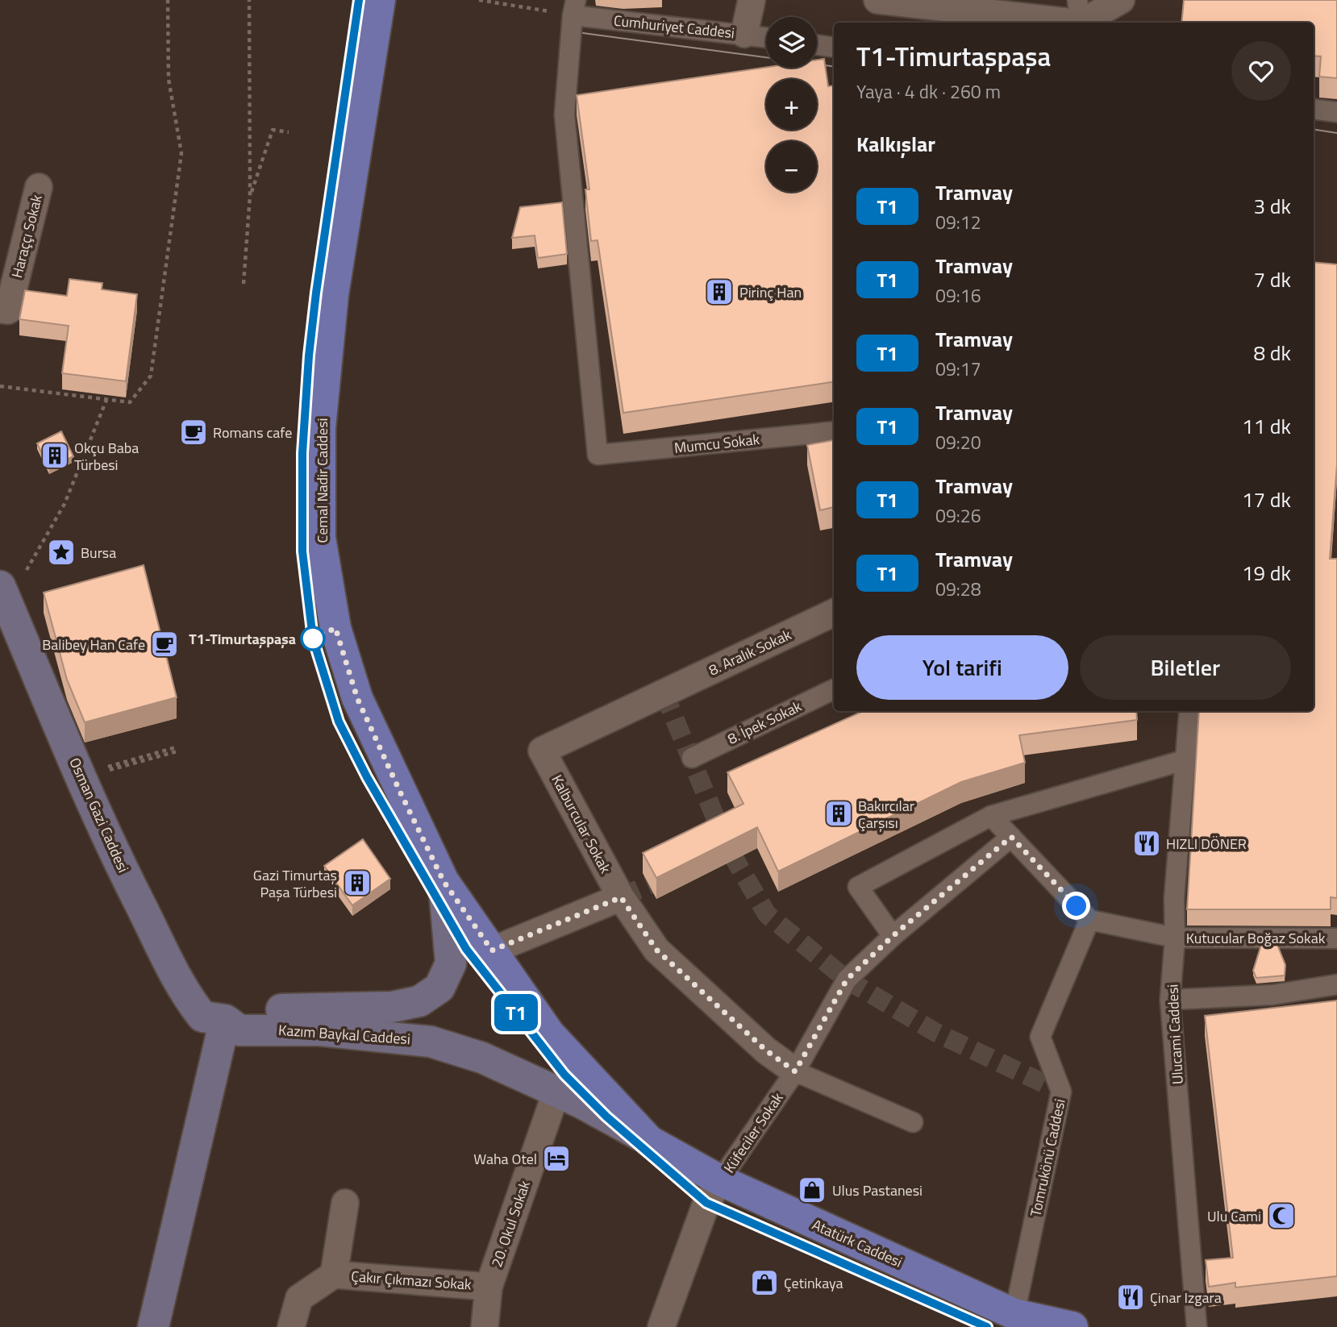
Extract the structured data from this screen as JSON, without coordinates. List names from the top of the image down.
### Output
{
  "streets": {
    "main road": [
      "Cemal Nadir Caddesi",
      "Osman Gazi Caddesi",
      "Kazım Baykal Caddesi",
      "Atatürk Caddesi"
    ],
    "street": [
      "Cumhuriyet Caddesi",
      "Haraççı Sokak",
      "Mumcu Sokak",
      "8. Aralık Sokak",
      "8. İpek Sokak",
      "Kalburcular Sokak",
      "Kutucular Boğaz Sokak",
      "Ulucami Caddesi",
      "Küfeciler Sokak",
      "Tomrukönü Caddesi",
      "20. Okul Sokak",
      "Çakır Çıkmazı Sokak"
    ]
  },
  "crossings": [
    ["Cumhuriyet Caddesi", "Mumcu Sokak"],
    ["Cemal Nadir Caddesi", "Kazım Baykal Caddesi"],
    ["Cemal Nadir Caddesi", "Atatürk Caddesi"],
    ["8. Aralık Sokak", "Kalburcular Sokak"],
    ["Osman Gazi Caddesi", "Kazım Baykal Caddesi"],
    ["Kalburcular Sokak", "Küfeciler Sokak"],
    ["Kutucular Boğaz Sokak", "Ulucami Caddesi"],
    ["Kutucular Boğaz Sokak", "Tomrukönü Caddesi"],
    ["Kazım Baykal Caddesi", "20. Okul Sokak"],
    ["Kazım Baykal Caddesi", "Atatürk Caddesi"],
    ["Küfeciler Sokak", "Atatürk Caddesi"],
    ["Tomrukönü Caddesi", "Atatürk Caddesi"],
    ["20. Okul Sokak", "Çakır Çıkmazı Sokak"]
  ],
  "places": {
    "building": [
      "Pirinç Han",
      "Okçu Baba Türbesi",
      "Bakırcılar Çarşısı",
      "Gazi Timurtaş Paşa Türbesi"
    ],
    "cafe": ["Romans cafe", "Balibey Han Cafe"],
    "place": ["Bursa"],
    "other": ["T1-Timurtaşpaşa"],
    "restaurant": ["HIZLI DÖNER", "Çinar Izgara"],
    "hotel": ["Waha Otel"],
    "shop": ["Ulus Pastanesi", "Çetinkaya"],
    "mosque": ["Ulu Cami"]
  },
  "lines": ["tram line T1"],
  "page": {
    "on_map": "T1",
    "map_buttons": ["+", "−"],
    "heading": [
      ["T1-Timurtaşpaşa", "Yaya · 4 dk · 260 m"],
      "Kalkışlar"
    ],
    "list": [
      {
        "mark": "T1",
        "name": "Tramvay",
        "note": "09:12",
        "value": "3 dk"
      },
      {
        "mark": "T1",
        "name": "Tramvay",
        "note": "09:16",
        "value": "7 dk"
      },
      {
        "mark": "T1",
        "name": "Tramvay",
        "note": "09:17",
        "value": "8 dk"
      },
      {
        "mark": "T1",
        "name": "Tramvay",
        "note": "09:20",
        "value": "11 dk"
      },
      {
        "mark": "T1",
        "name": "Tramvay",
        "note": "09:26",
        "value": "17 dk"
      },
      {
        "mark": "T1",
        "name": "Tramvay",
        "note": "09:28",
        "value": "19 dk"
      }
    ],
    "buttons": ["Yol tarifi", "Biletler"]
  }
}
